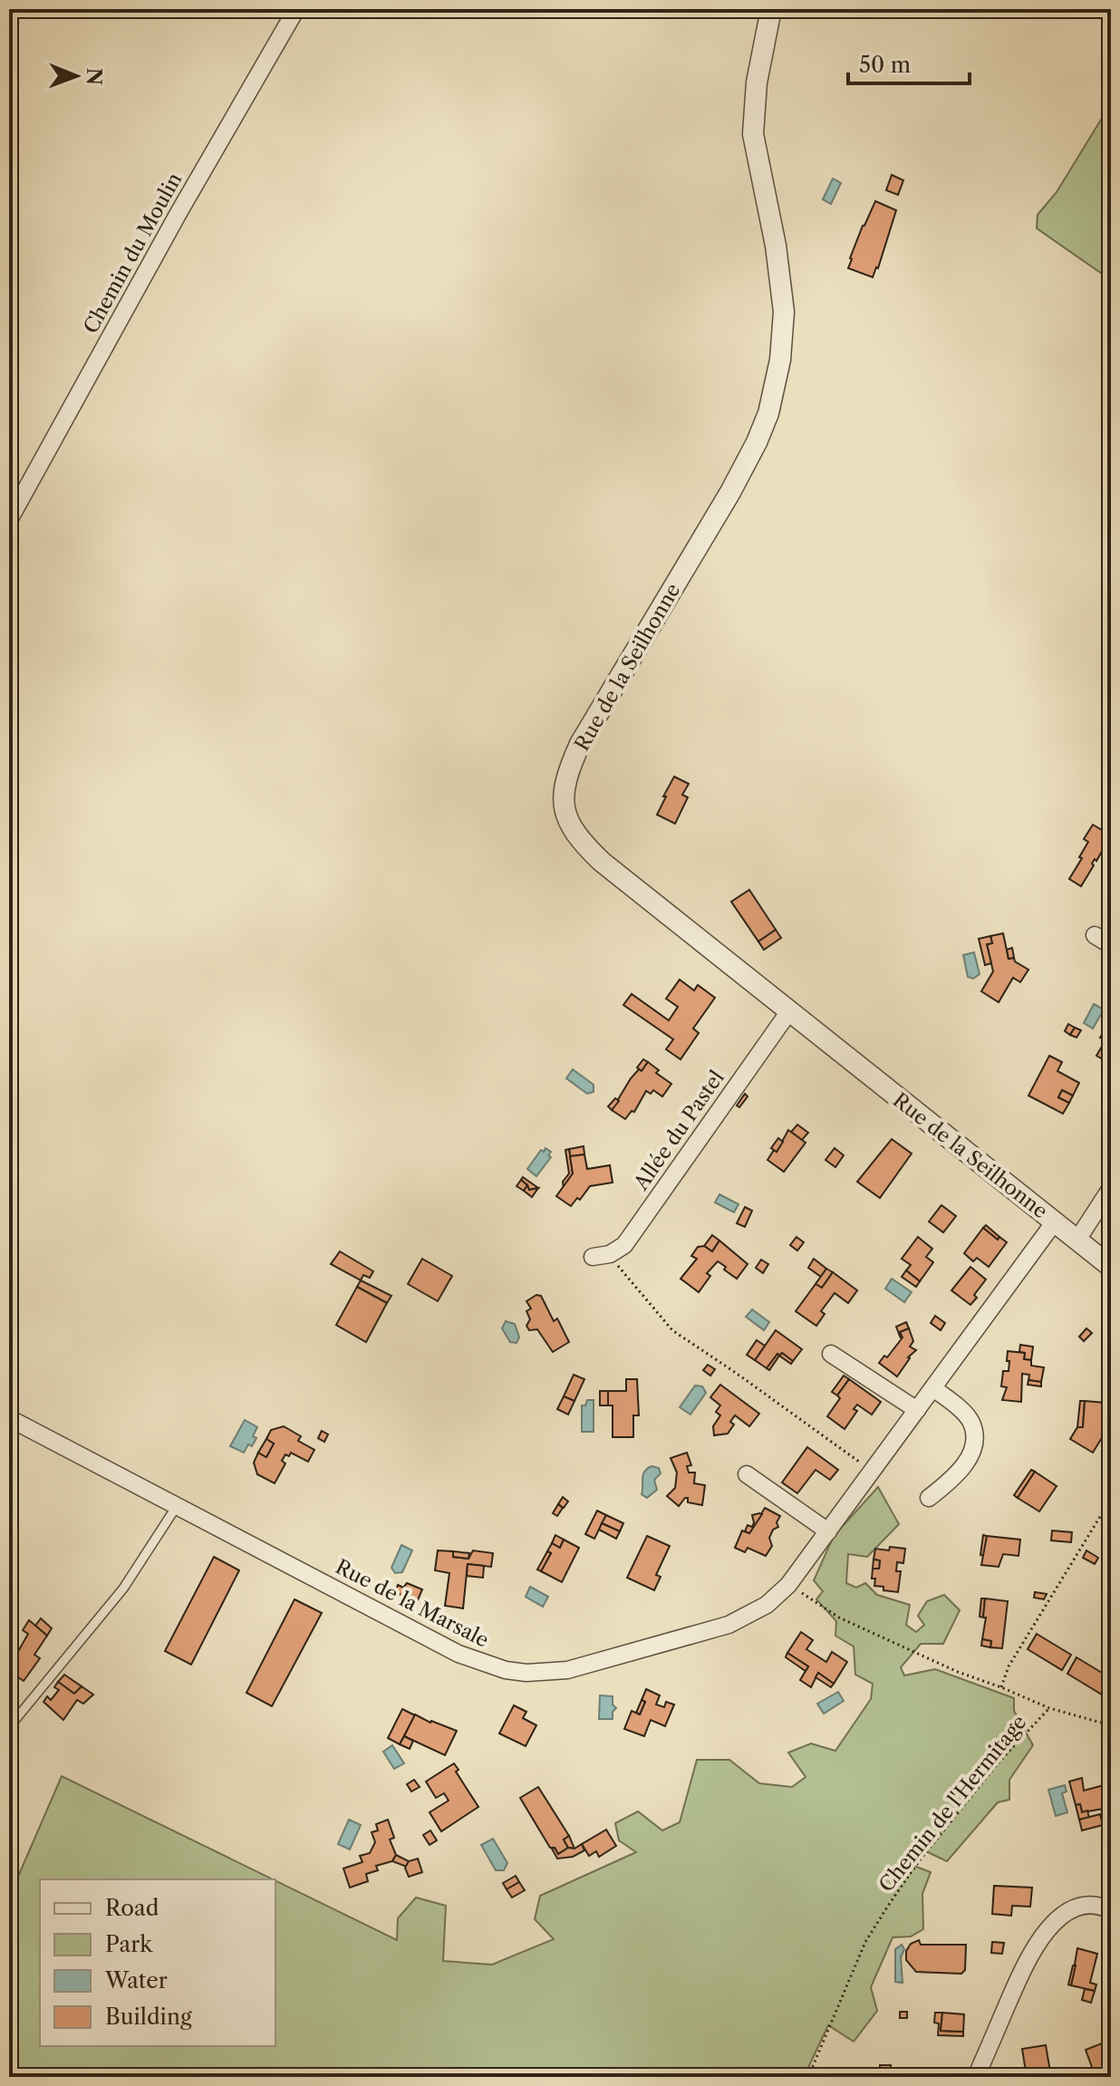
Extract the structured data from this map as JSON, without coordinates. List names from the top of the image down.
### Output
{
  "streets": {
    "street": [
      "Chemin du Moulin",
      "Rue de la Seilhonne",
      "Allée du Pastel",
      "Rue de la Marsale"
    ],
    "path": ["Chemin de l'Hermitage"]
  },
  "crossings": [
    ["Rue de la Seilhonne", "Allée du Pastel"],
    ["Rue de la Seilhonne", "Rue de la Marsale"]
  ],
  "legend": [
    "Road",
    "Park",
    "Water",
    "Building"
  ],
  "scale_bar": "50 m",
  "north": "right"
}
